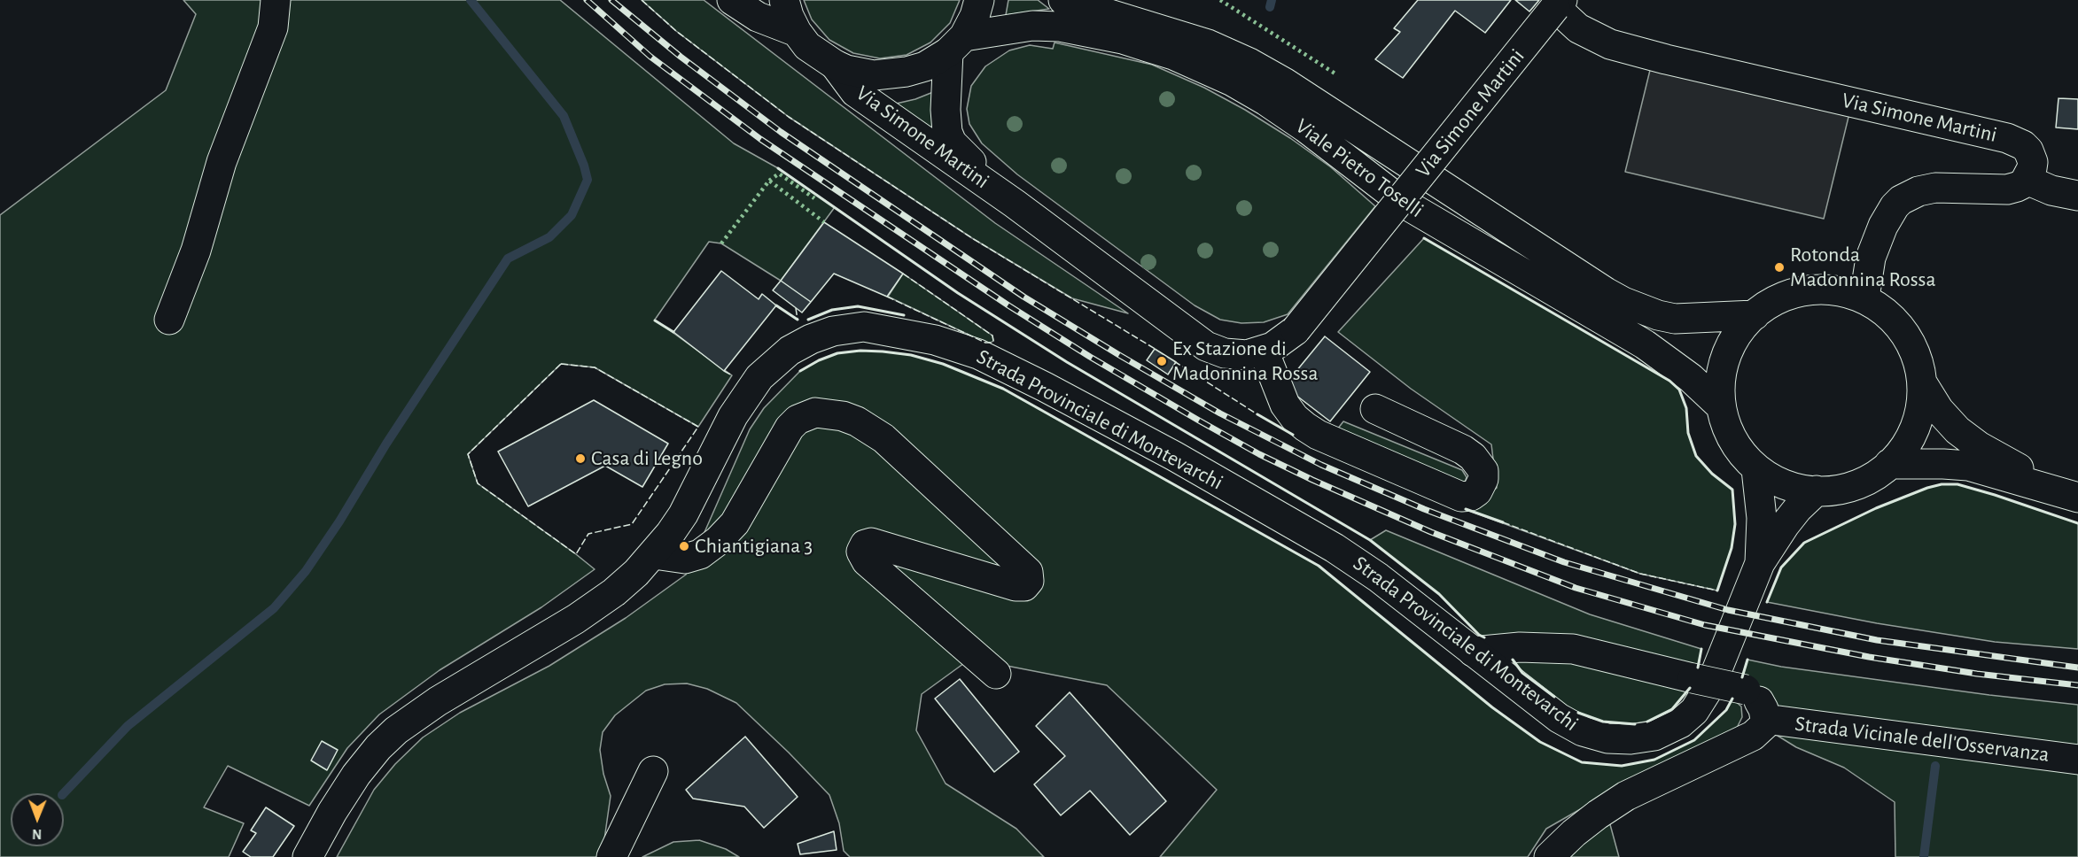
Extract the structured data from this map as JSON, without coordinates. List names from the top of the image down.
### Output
{
  "streets": {
    "main road": [
      "Via Simone Martini",
      "Viale Pietro Toselli",
      "Strada Provinciale di Montevarchi",
      "Strada Vicinale dell'Osservanza"
    ]
  },
  "crossings": [
    ["Via Simone Martini", "Viale Pietro Toselli"],
    ["Viale Pietro Toselli", "Strada Provinciale di Montevarchi"],
    ["Strada Provinciale di Montevarchi", "Strada Vicinale dell'Osservanza"]
  ],
  "places": [
    "Rotonda Madonnina Rossa",
    "Ex Stazione di Madonnina Rossa",
    "Casa di Legno",
    "Chiantigiana 3"
  ],
  "north": "bottom"
}
